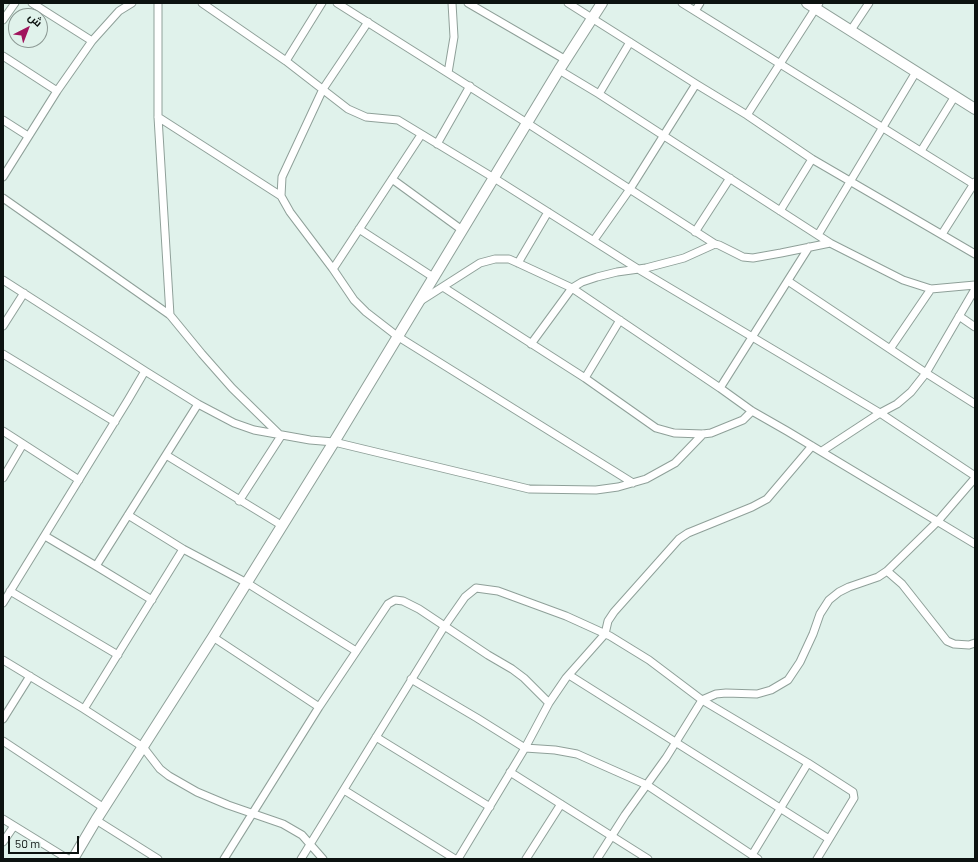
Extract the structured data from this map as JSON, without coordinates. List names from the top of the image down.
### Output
{
  "scale_bar": "50 m",
  "north": "top right"
}
